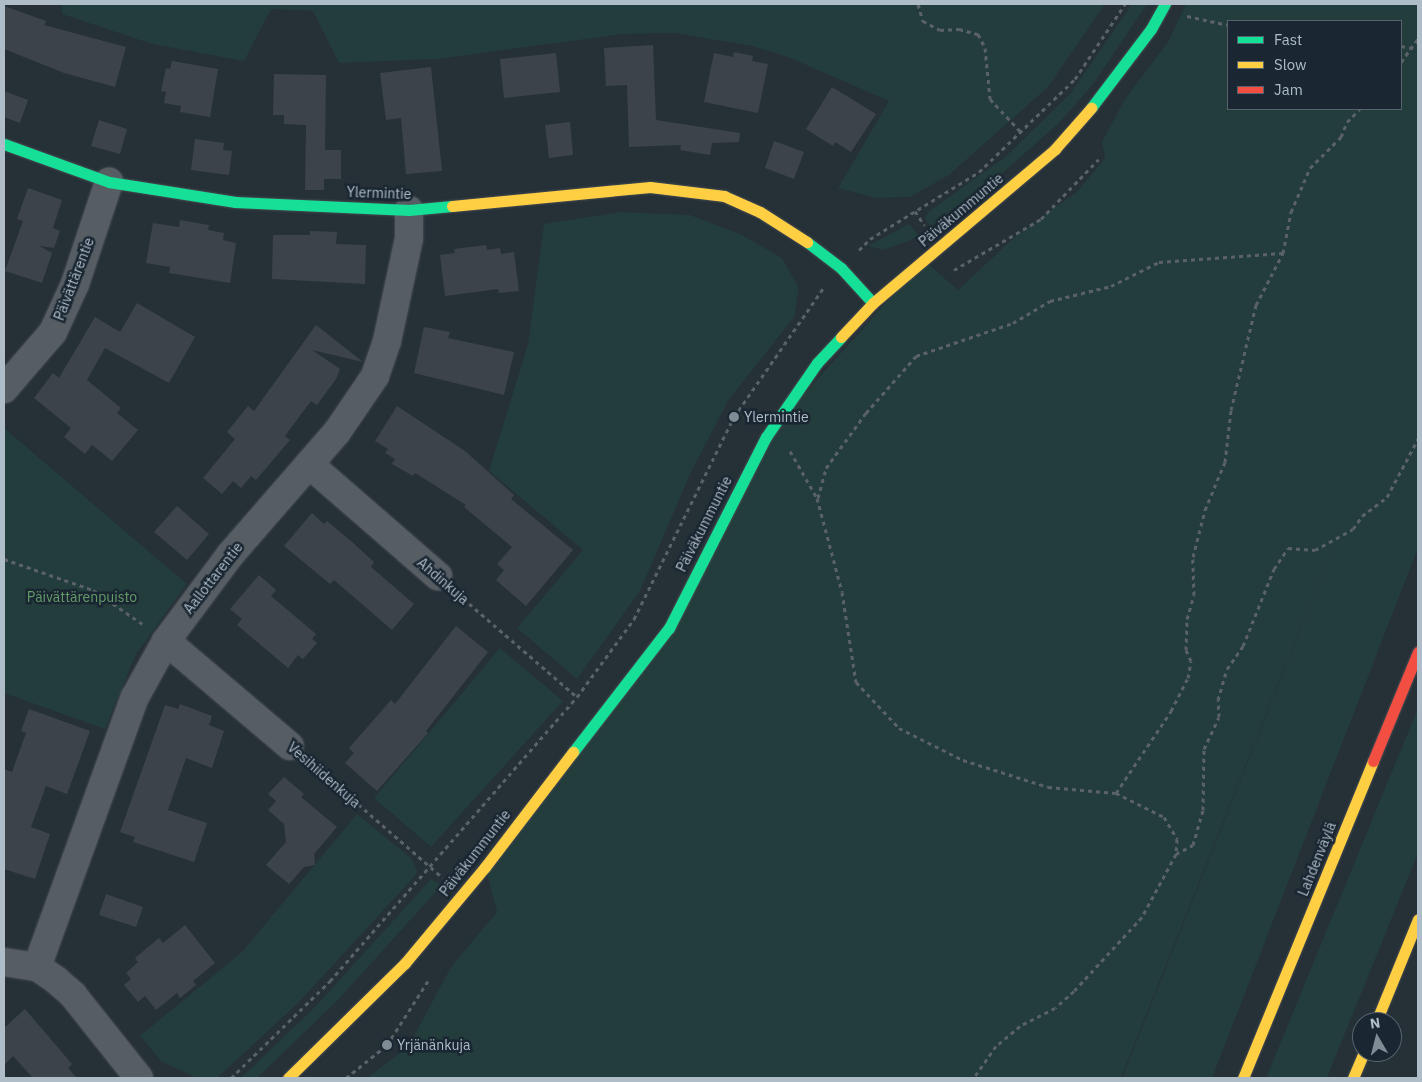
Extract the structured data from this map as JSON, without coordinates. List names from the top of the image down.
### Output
{
  "streets": {
    "main road": ["Ylermintie", "Päiväkummuntie", "Lahdenväylä"],
    "street": [
      "Päivättärentie",
      "Aallottarentie",
      "Ahdinkuja",
      "Vesihiidenkuja"
    ]
  },
  "crossings": [
    ["Ylermintie", "Päiväkummuntie"],
    ["Ylermintie", "Päivättärentie"],
    ["Ylermintie", "Aallottarentie"],
    ["Päiväkummuntie", "Vesihiidenkuja"],
    ["Aallottarentie", "Ahdinkuja"],
    ["Aallottarentie", "Vesihiidenkuja"]
  ],
  "parks": ["Päivättärenpuisto"],
  "places": ["Ylermintie", "Yrjänänkuja"],
  "legend": ["Fast", "Slow", "Jam"],
  "north": "top"
}
